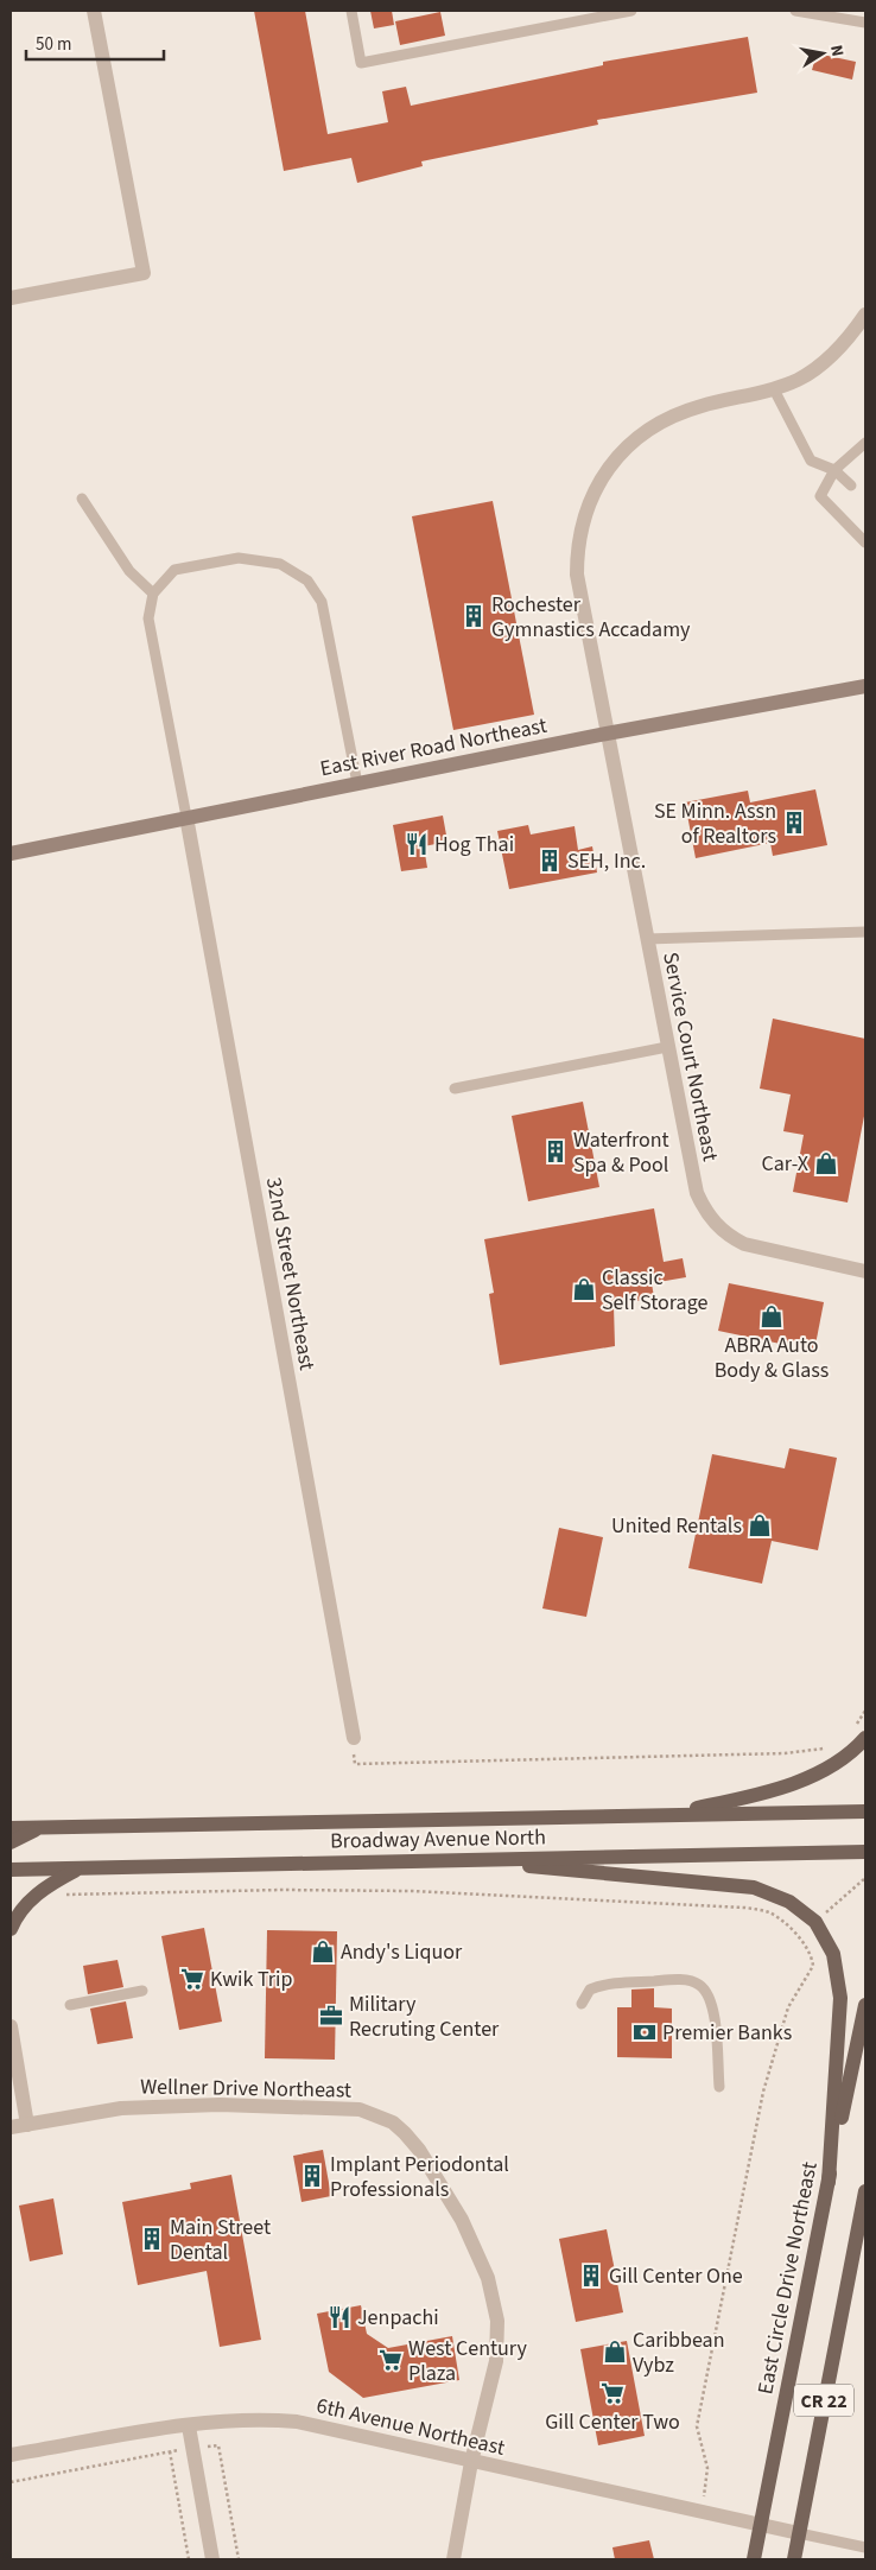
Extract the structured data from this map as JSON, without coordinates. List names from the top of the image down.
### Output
{
  "streets": {
    "main road": ["Broadway Avenue North", "East Circle Drive Northeast", "CR 22"],
    "street": [
      "East River Road Northeast",
      "Service Court Northeast",
      "32nd Street Northeast",
      "Wellner Drive Northeast",
      "6th Avenue Northeast"
    ]
  },
  "crossings": [
    ["East River Road Northeast", "Service Court Northeast"],
    ["East River Road Northeast", "32nd Street Northeast"],
    ["Wellner Drive Northeast", "6th Avenue Northeast"],
    ["East Circle Drive Northeast", "6th Avenue Northeast"],
    ["CR 22", "6th Avenue Northeast"]
  ],
  "places": {
    "building": [
      "Rochester Gymnastics Accadamy",
      "SE Minn. Assn of Realtors",
      "SEH, Inc.",
      "Waterfront Spa & Pool",
      "Implant Periodontal Professionals",
      "Main Street Dental",
      "Gill Center One"
    ],
    "restaurant": ["Hog Thai", "Jenpachi"],
    "shop": [
      "Car-X",
      "Classic Self Storage",
      "ABRA Auto Body & Glass",
      "United Rentals",
      "Andy's Liquor",
      "Caribbean Vybz"
    ],
    "supermarket": ["Kwik Trip", "West Century Plaza", "Gill Center Two"],
    "office": ["Military Recruting Center"],
    "bank": ["Premier Banks"]
  },
  "scale_bar": "50 m",
  "north": "right"
}
